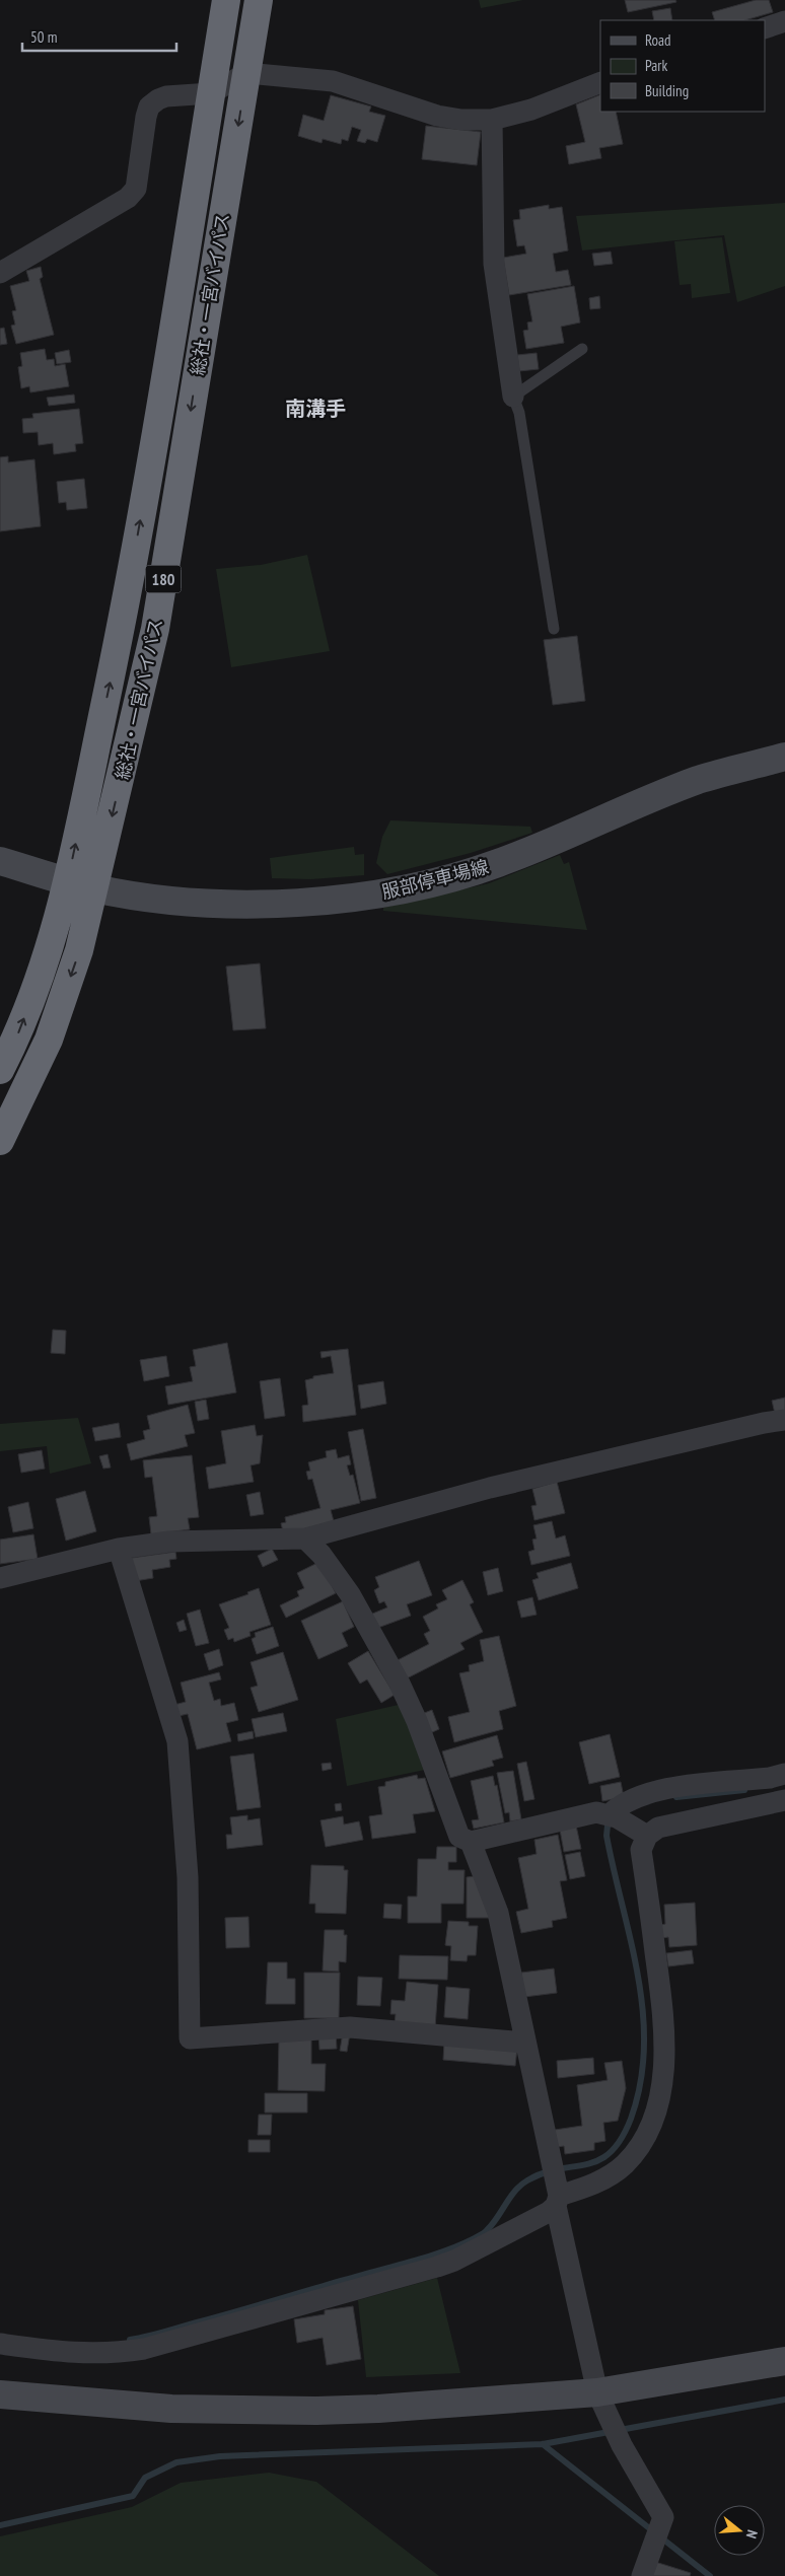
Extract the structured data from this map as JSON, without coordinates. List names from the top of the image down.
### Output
{
  "streets": {
    "highway": ["総社・一宮バイパス", "180"],
    "street": ["服部停車場線"]
  },
  "crossings": [
    ["総社・一宮バイパス", "服部停車場線"]
  ],
  "districts": ["南溝手"],
  "legend": ["Road", "Park", "Building"],
  "scale_bar": "50 m",
  "north": "right"
}
